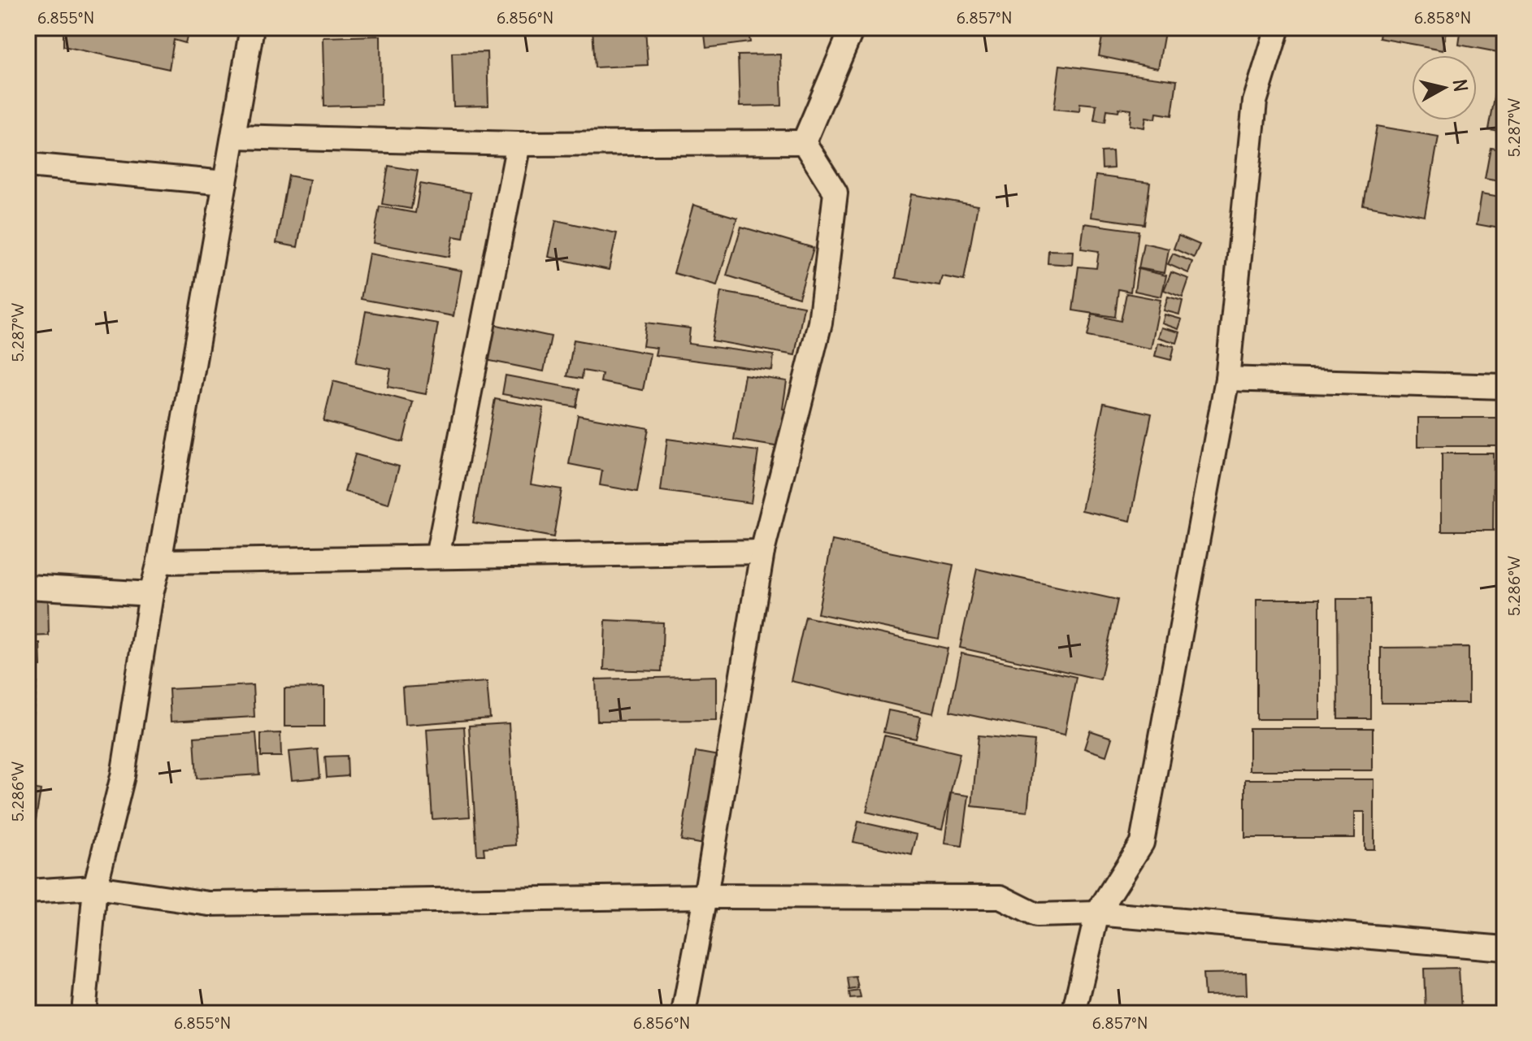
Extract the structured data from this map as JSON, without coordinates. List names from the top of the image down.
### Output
{
  "north": "right",
  "coordinates": [
    "6.855°N",
    "6.856°N",
    "6.857°N",
    "6.858°N",
    "5.287°W",
    "5.286°W"
  ]
}
